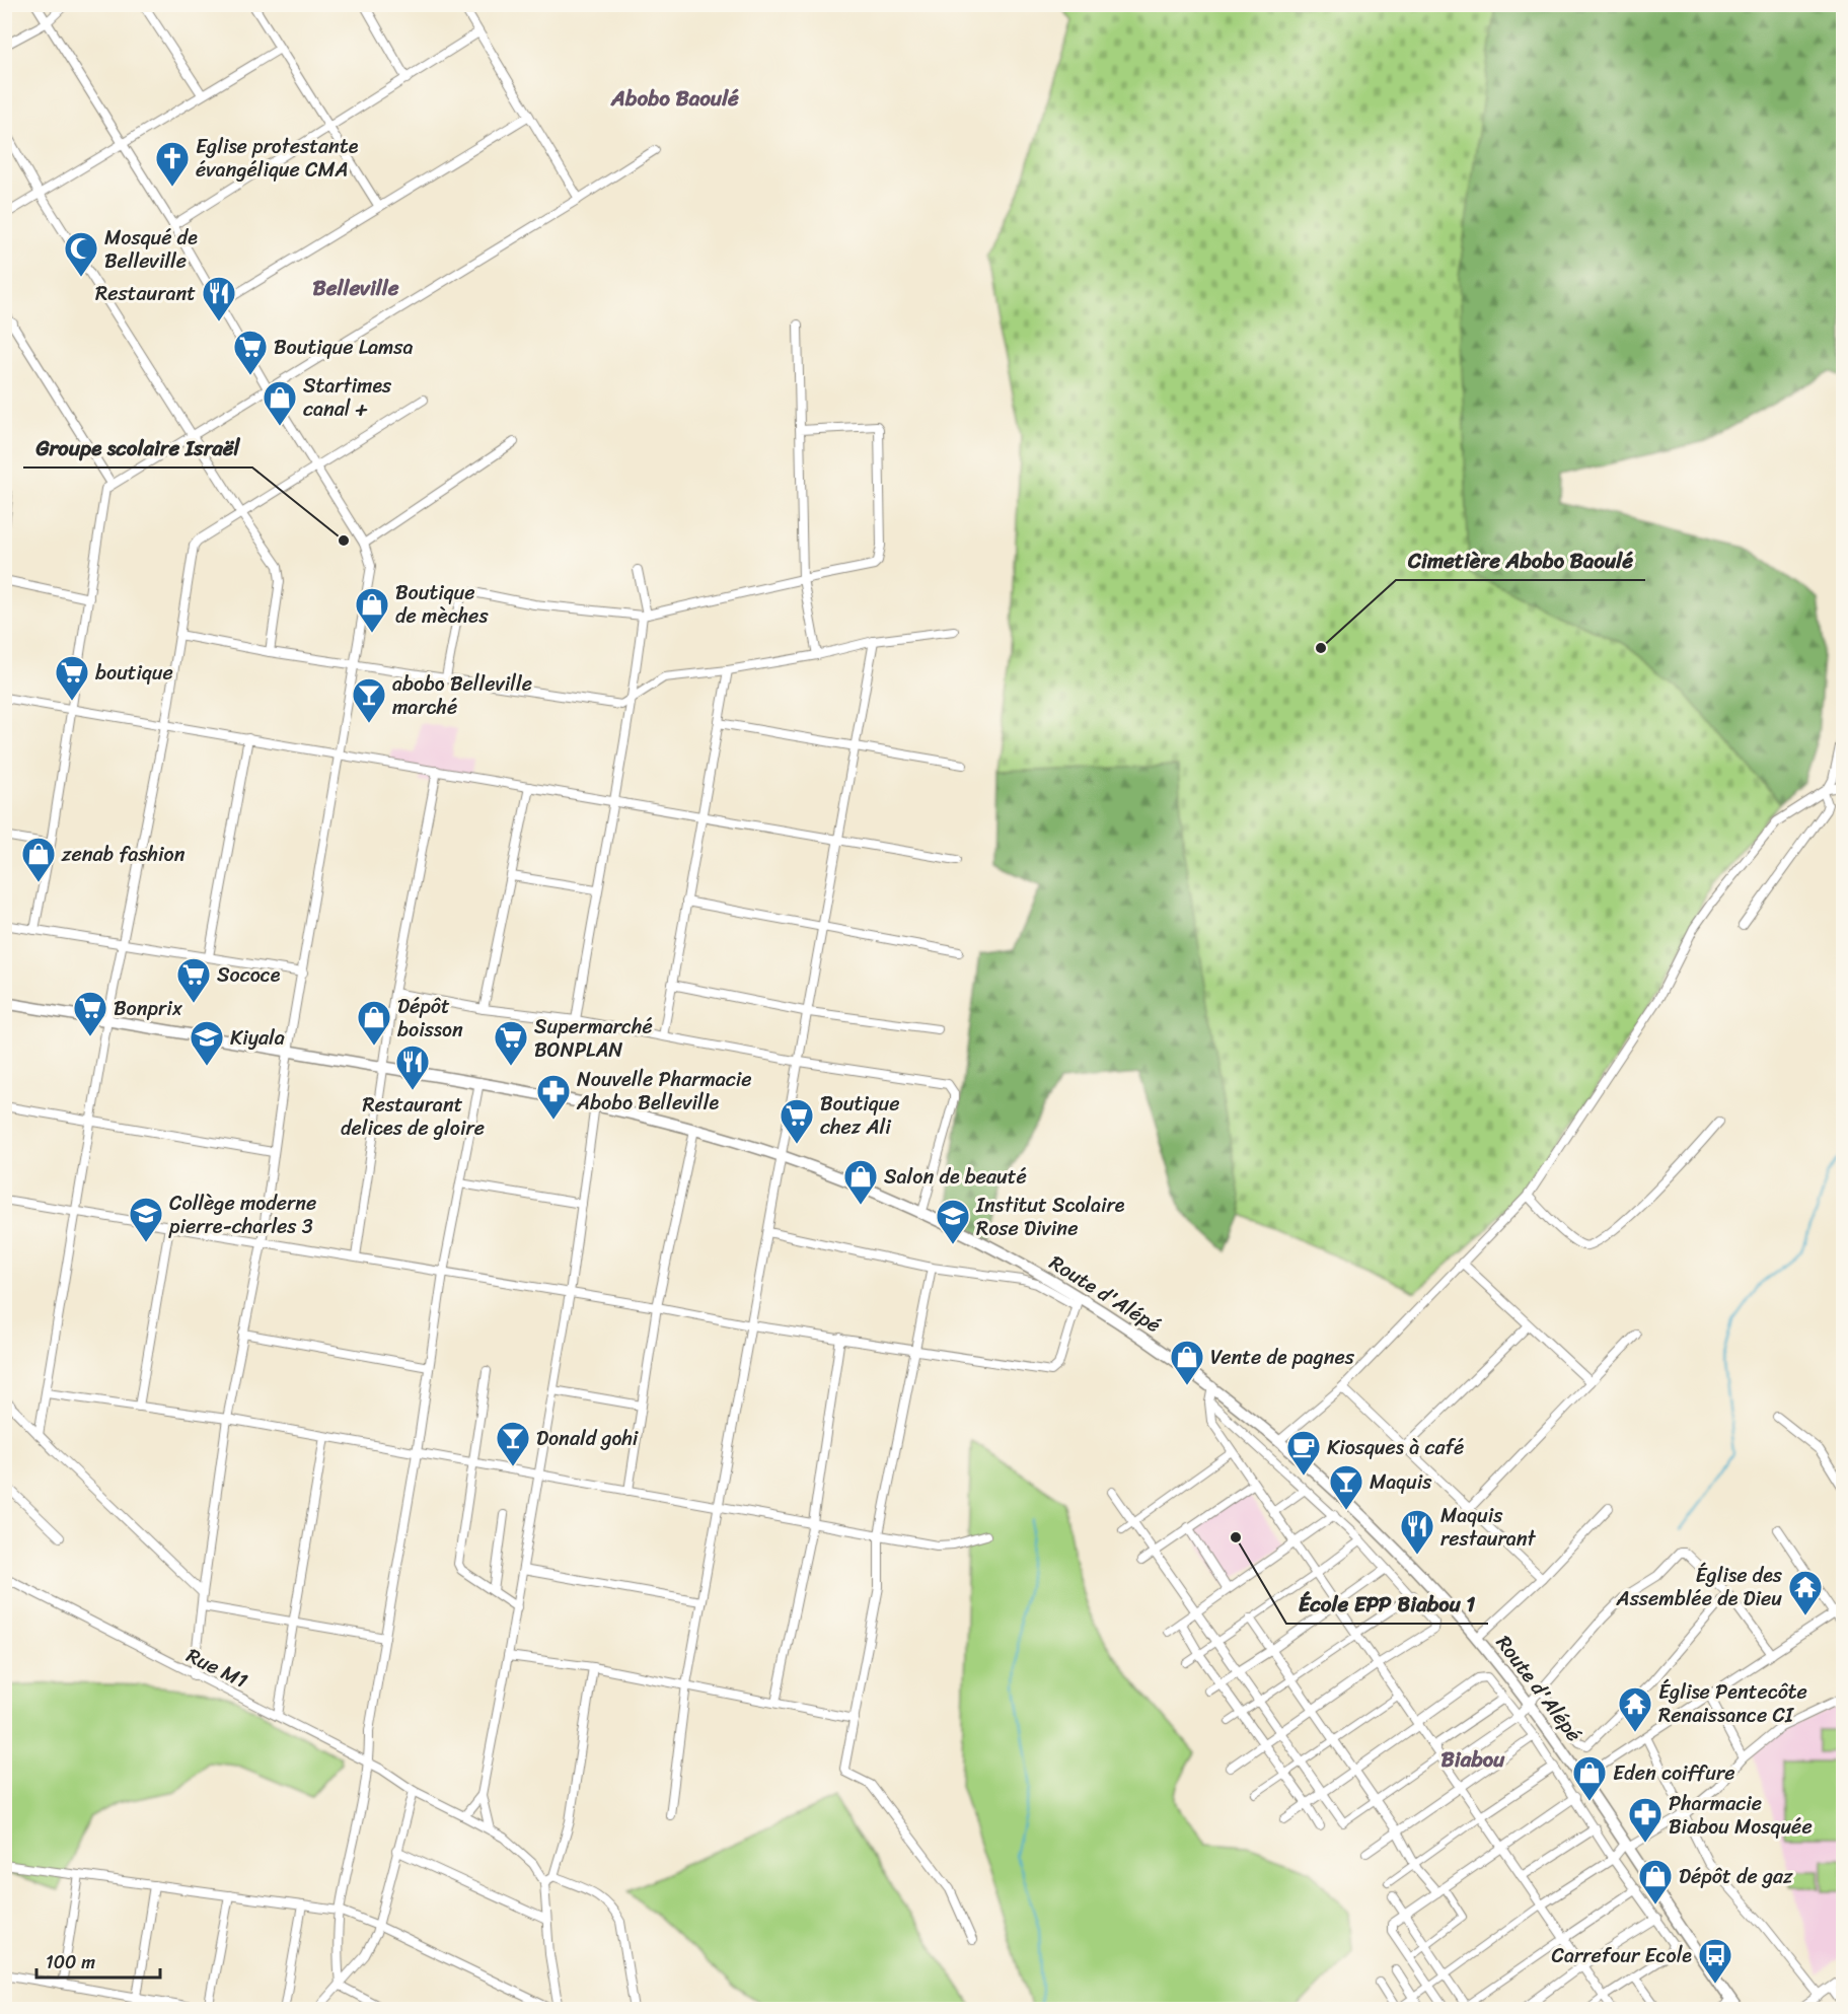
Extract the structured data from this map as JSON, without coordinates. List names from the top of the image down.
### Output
{
  "streets": {
    "main road": ["Route d'Alépé"],
    "street": ["Rue M1"]
  },
  "districts": ["Abobo Baoulé", "Belleville", "Biabou"],
  "places": {
    "church": ["Eglise protestante évangélique CMA"],
    "mosque": ["Mosqué de Belleville"],
    "restaurant": ["Restaurant", "Restaurant delices de gloire", "Maquis restaurant"],
    "supermarket": [
      "Boutique Lamsa",
      "boutique",
      "Sococe",
      "Bonprix",
      "Supermarché BONPLAN",
      "Boutique chez Ali"
    ],
    "shop": [
      "Startimes canal +",
      "Boutique de mèches",
      "zenab fashion",
      "Dépôt boisson",
      "Salon de beauté",
      "Vente de pagnes",
      "Eden coiffure",
      "Dépôt de gaz"
    ],
    "other": ["Groupe scolaire Israël", "Cimetière Abobo Baoulé", "École EPP Biabou 1"],
    "bar": ["abobo Belleville marché", "Donald gohi", "Maquis"],
    "school or university": ["Kiyala", "Collège moderne pierre-charles 3", "Institut Scolaire Rose Divine"],
    "pharmacy": ["Nouvelle Pharmacie Abobo Belleville", "Pharmacie Biabou Mosquée"],
    "cafe": ["Kiosques à café"],
    "temple": ["Église des Assemblée de Dieu", "Église Pentecôte Renaissance CI"],
    "bus stop": ["Carrefour Ecole"]
  },
  "scale_bar": "100 m"
}
